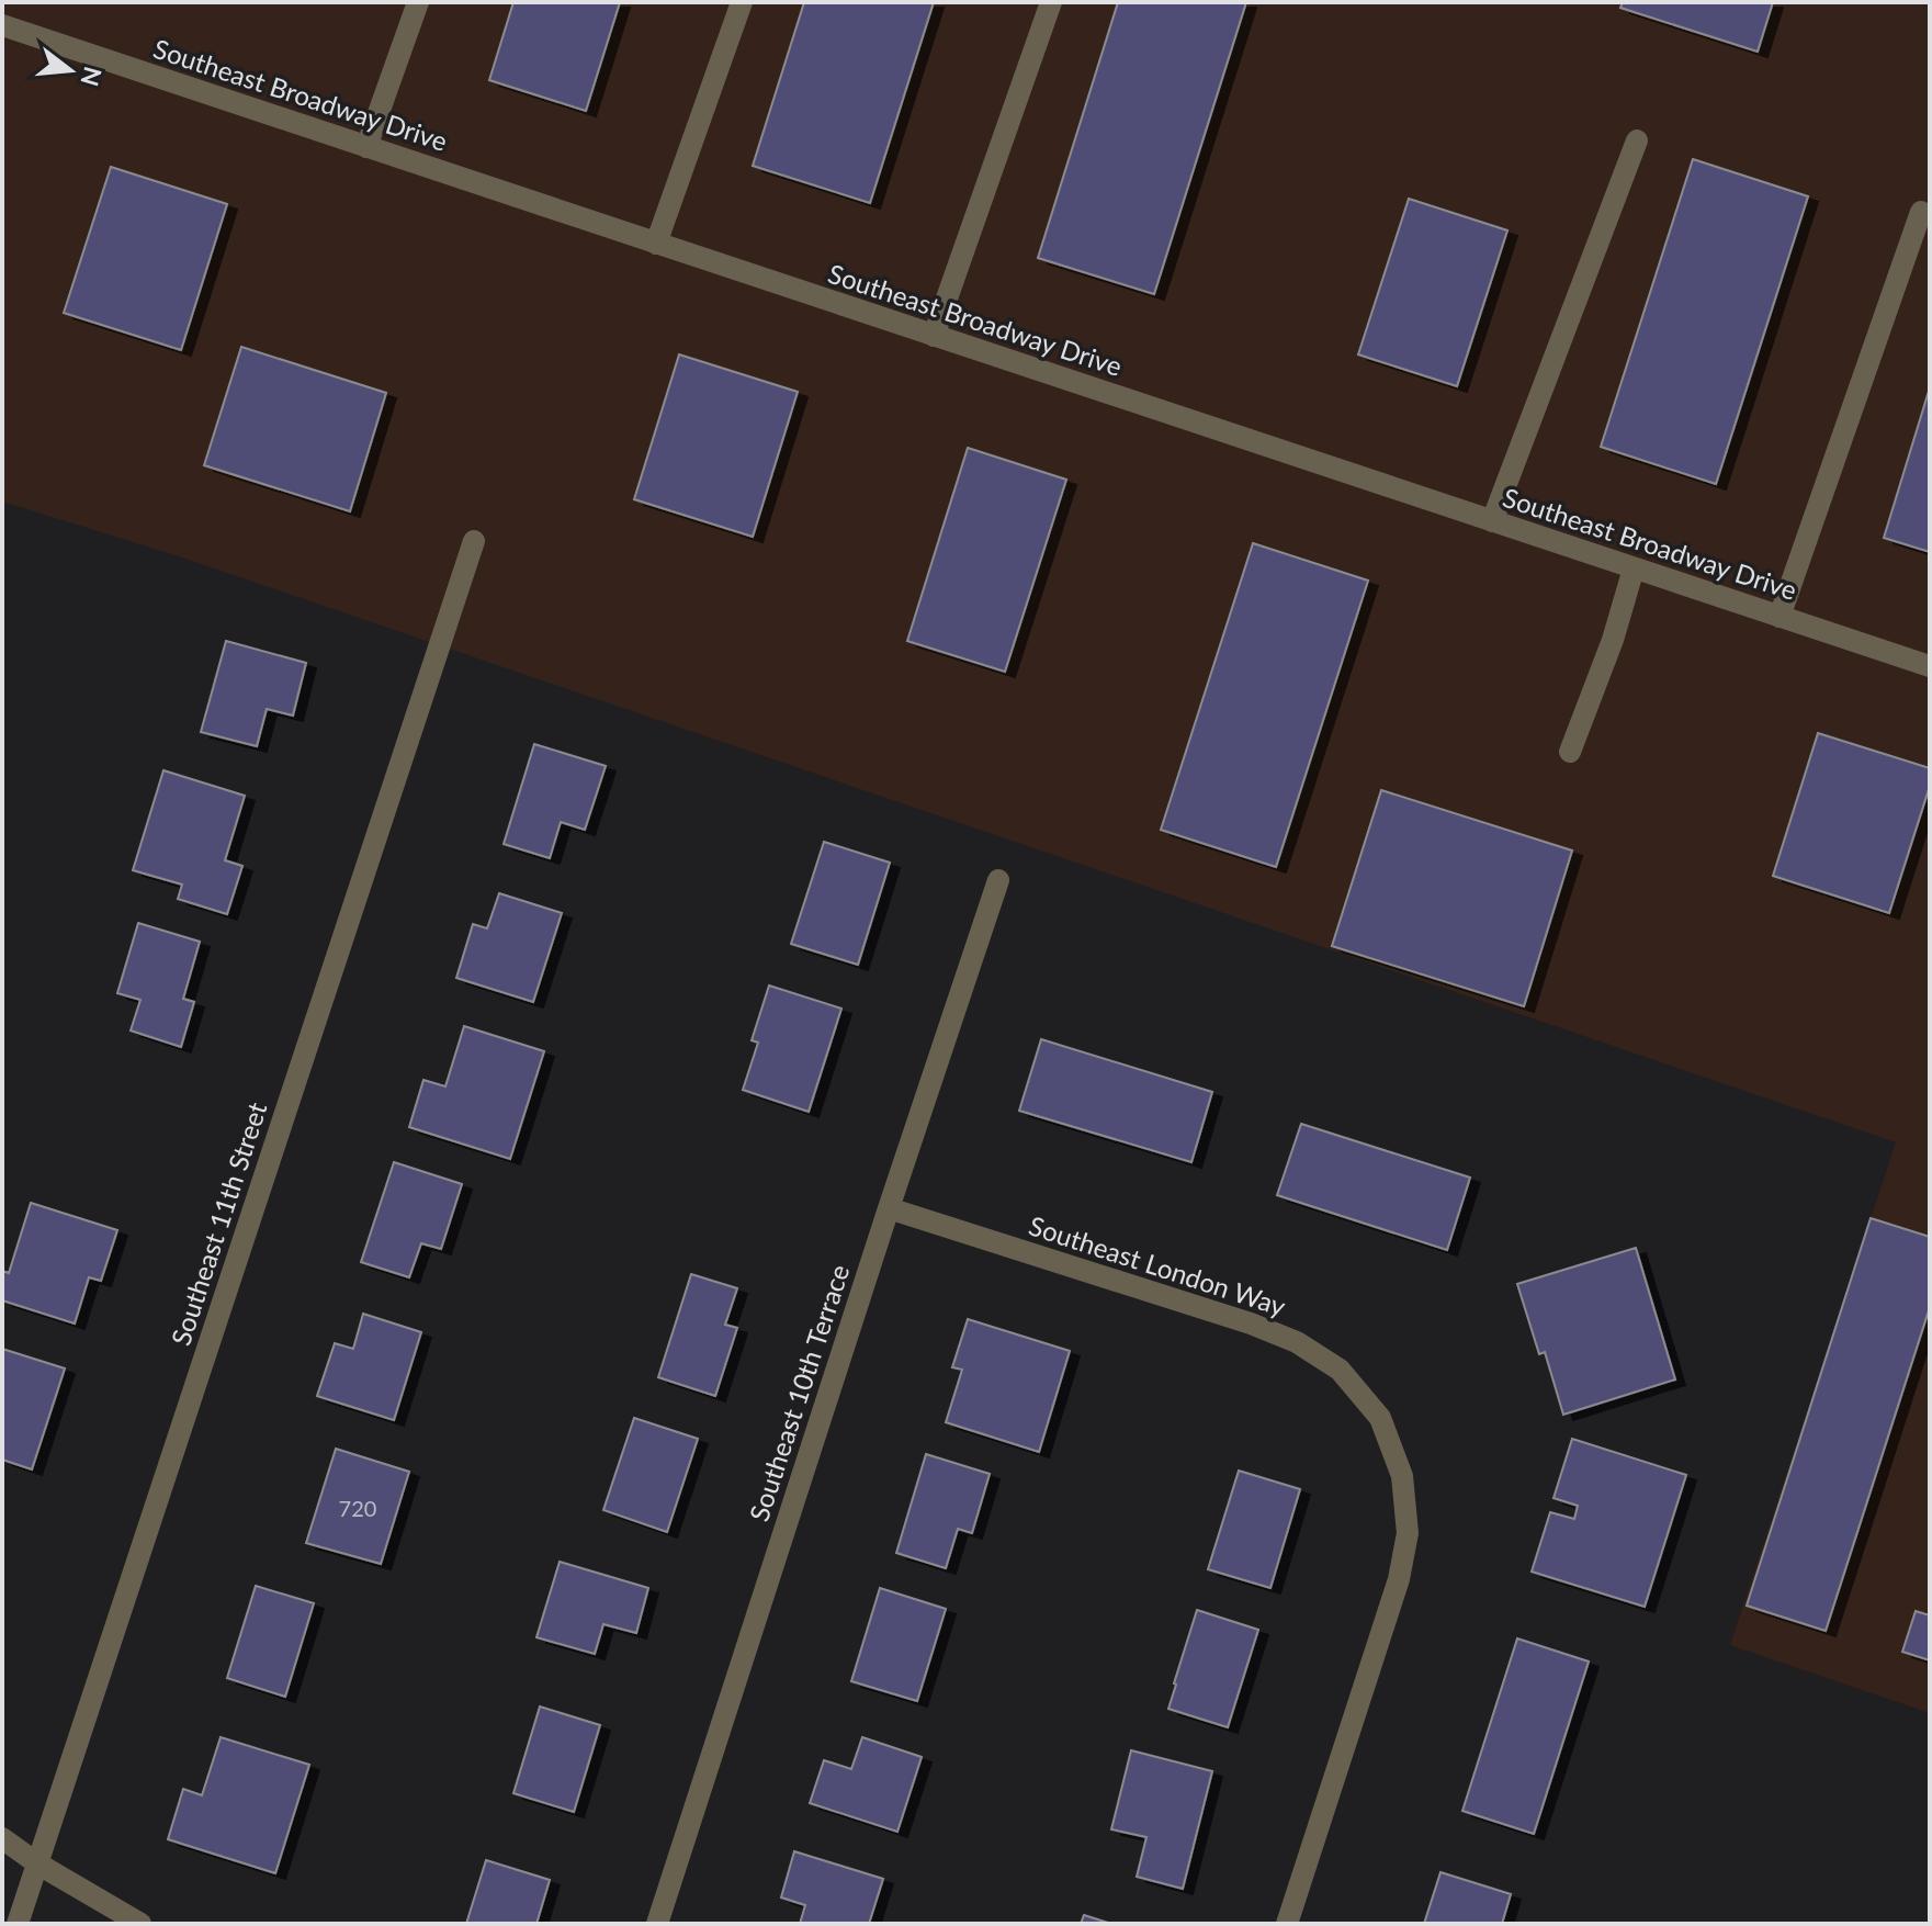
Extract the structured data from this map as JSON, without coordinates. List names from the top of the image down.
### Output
{
  "streets": {
    "street": [
      "Southeast Broadway Drive",
      "Southeast 11th Street",
      "Southeast London Way",
      "Southeast 10th Terrace"
    ]
  },
  "crossings": [
    ["Southeast London Way", "Southeast 10th Terrace"]
  ],
  "house_numbers": ["720"],
  "north": "right"
}
